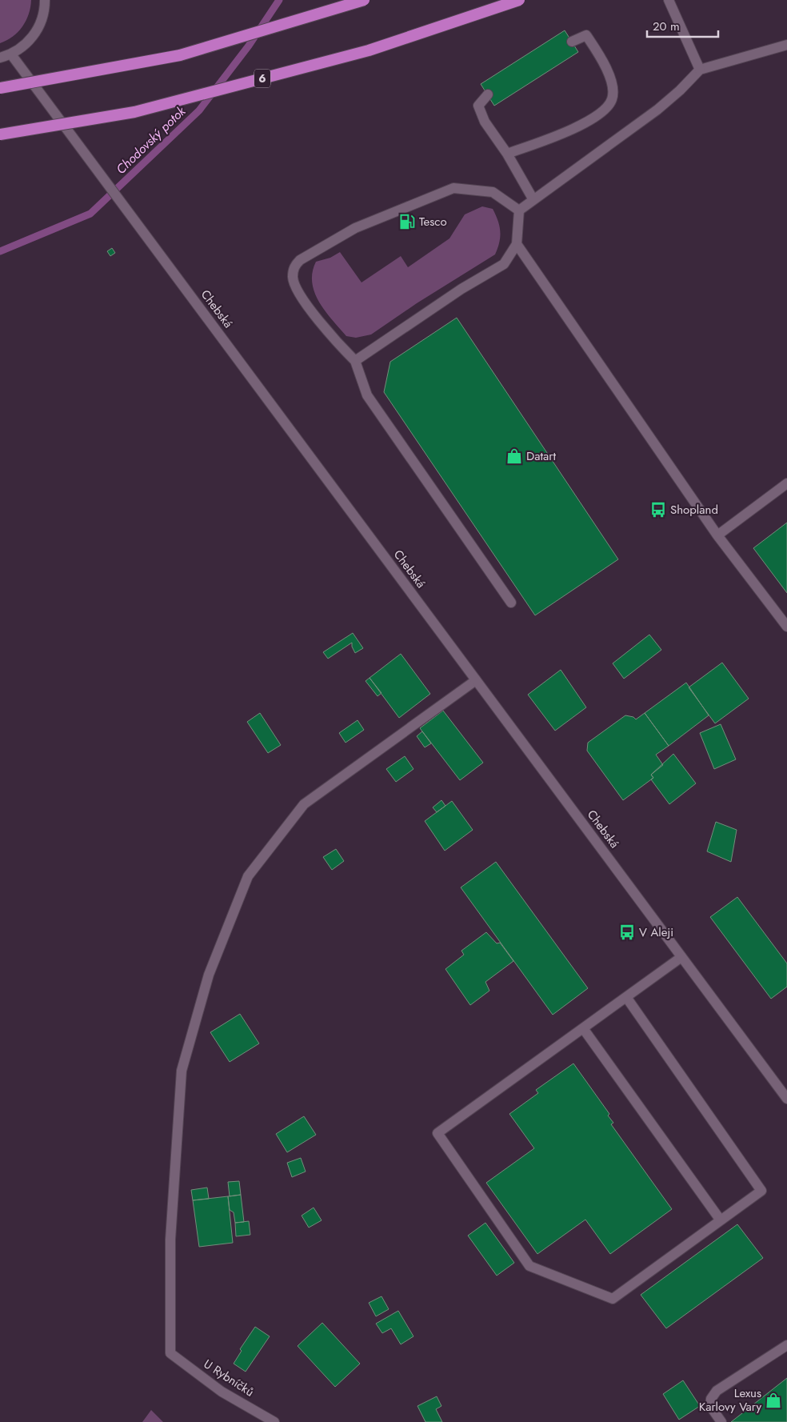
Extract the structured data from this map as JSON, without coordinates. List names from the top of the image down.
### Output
{
  "streets": {
    "highway": ["6"],
    "street": ["Chebská", "U Rybníčků"]
  },
  "crossings": [
    ["Chebská", "U Rybníčků"]
  ],
  "water": ["Chodovský potok"],
  "places": {
    "fuel station": ["Tesco"],
    "shop": ["Datart", "Lexus Karlovy Vary"],
    "bus stop": ["Shopland", "V Aleji"]
  },
  "scale_bar": "20 m"
}
